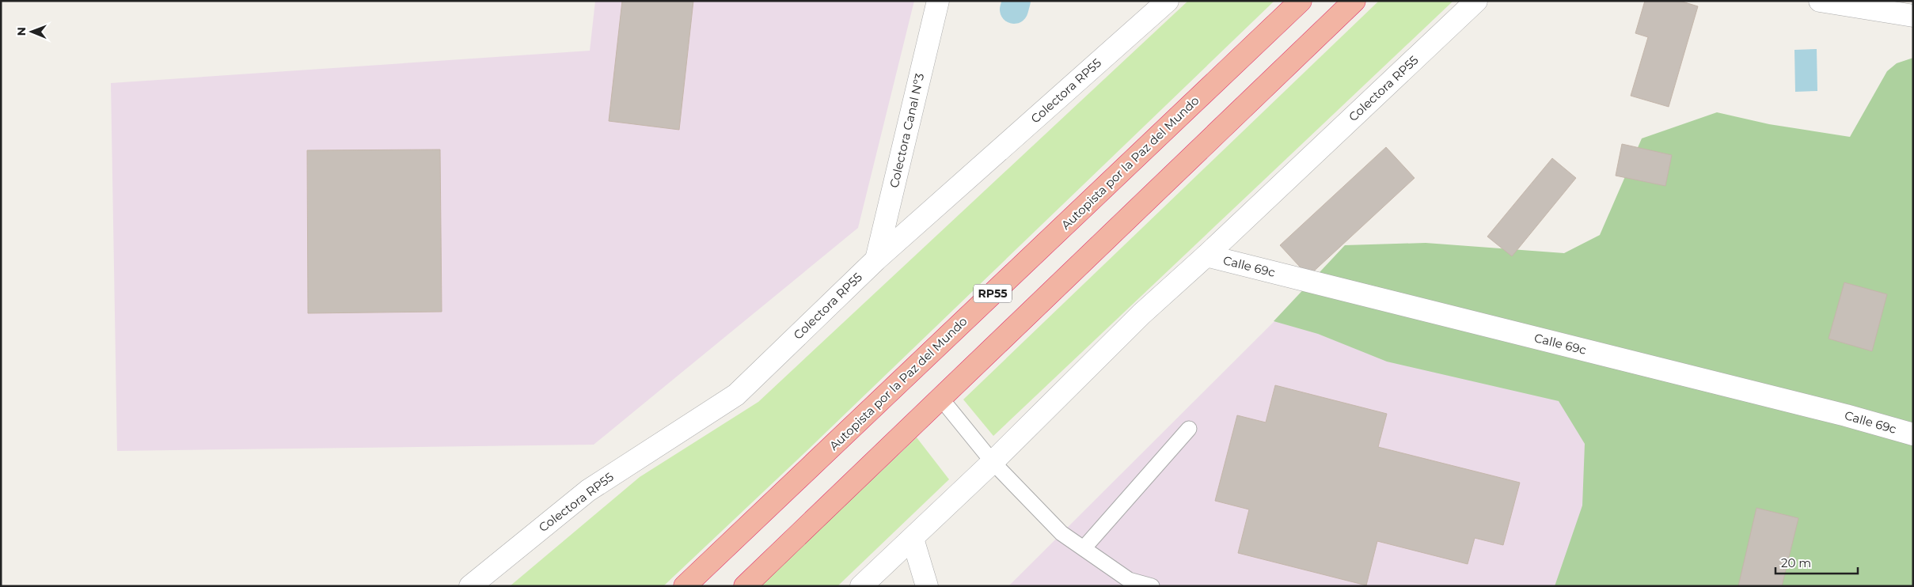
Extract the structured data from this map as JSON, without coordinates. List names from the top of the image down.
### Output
{
  "streets": {
    "highway": ["Autopista por la Paz del Mundo", "RP55"],
    "street": ["Colectora RP55", "Colectora Canal Nº3", "Calle 69c"]
  },
  "crossings": [
    ["Colectora RP55", "Colectora Canal Nº3"],
    ["Colectora RP55", "Calle 69c"]
  ],
  "scale_bar": "20 m",
  "north": "left"
}
